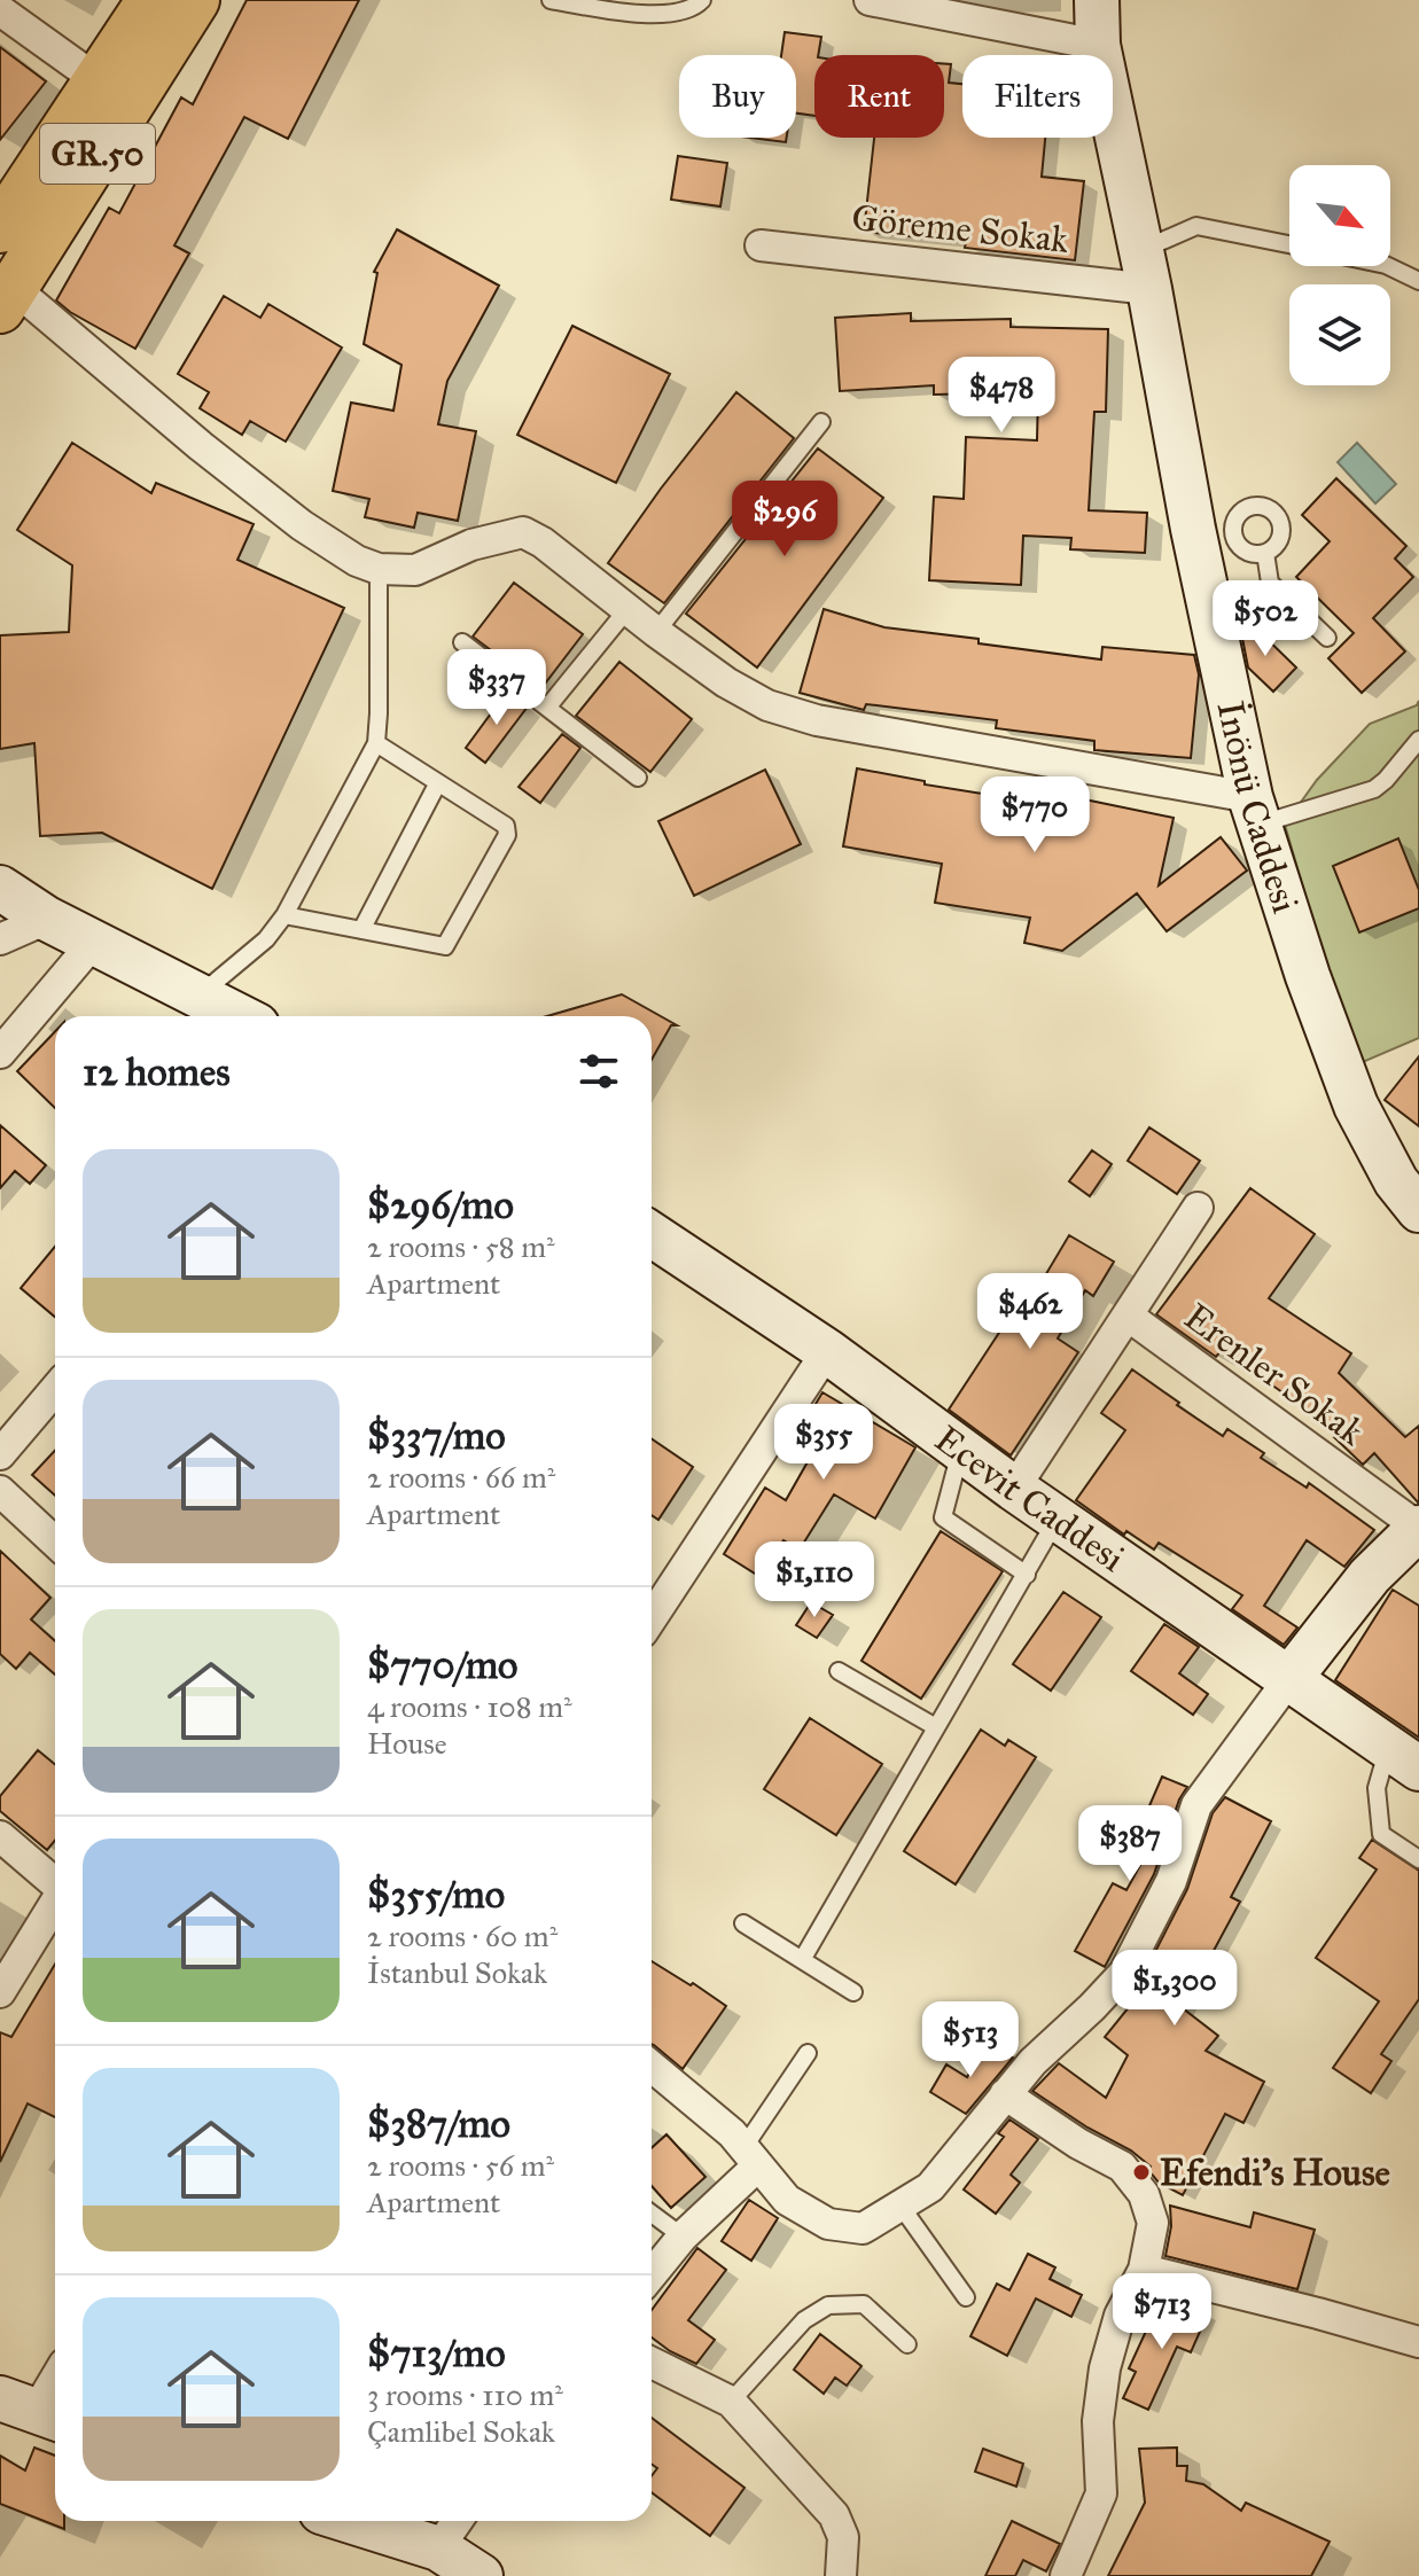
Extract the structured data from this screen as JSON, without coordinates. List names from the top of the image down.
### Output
{
  "streets": {
    "main road": ["GR.50"],
    "street": [
      "Göreme Sokak",
      "İnönü Caddesi",
      "Erenler Sokak",
      "Ecevit Caddesi"
    ]
  },
  "crossings": [
    ["Göreme Sokak", "İnönü Caddesi"]
  ],
  "places": ["Efendi's House"],
  "north": "bottom right",
  "page": {
    "chip": ["Buy", "Rent", "Filters"],
    "price": [
      "$478",
      "$296",
      "$502",
      "$337",
      "$770",
      "$462",
      "$355",
      "$1,110",
      "$387",
      "$1,300",
      "$513",
      "$713"
    ],
    "heading": "12 homes",
    "list": [
      {
        "name": "$296/mo",
        "note": "2 rooms · 58 m² · Apartment"
      },
      {
        "name": "$337/mo",
        "note": "2 rooms · 66 m² · Apartment"
      },
      {
        "name": "$770/mo",
        "note": "4 rooms · 108 m² · House"
      },
      {
        "name": "$355/mo",
        "note": "2 rooms · 60 m² · İstanbul Sokak"
      },
      {
        "name": "$387/mo",
        "note": "2 rooms · 56 m² · Apartment"
      },
      {
        "name": "$713/mo",
        "note": "3 rooms · 110 m² · Çamlibel Sokak"
      }
    ]
  }
}
